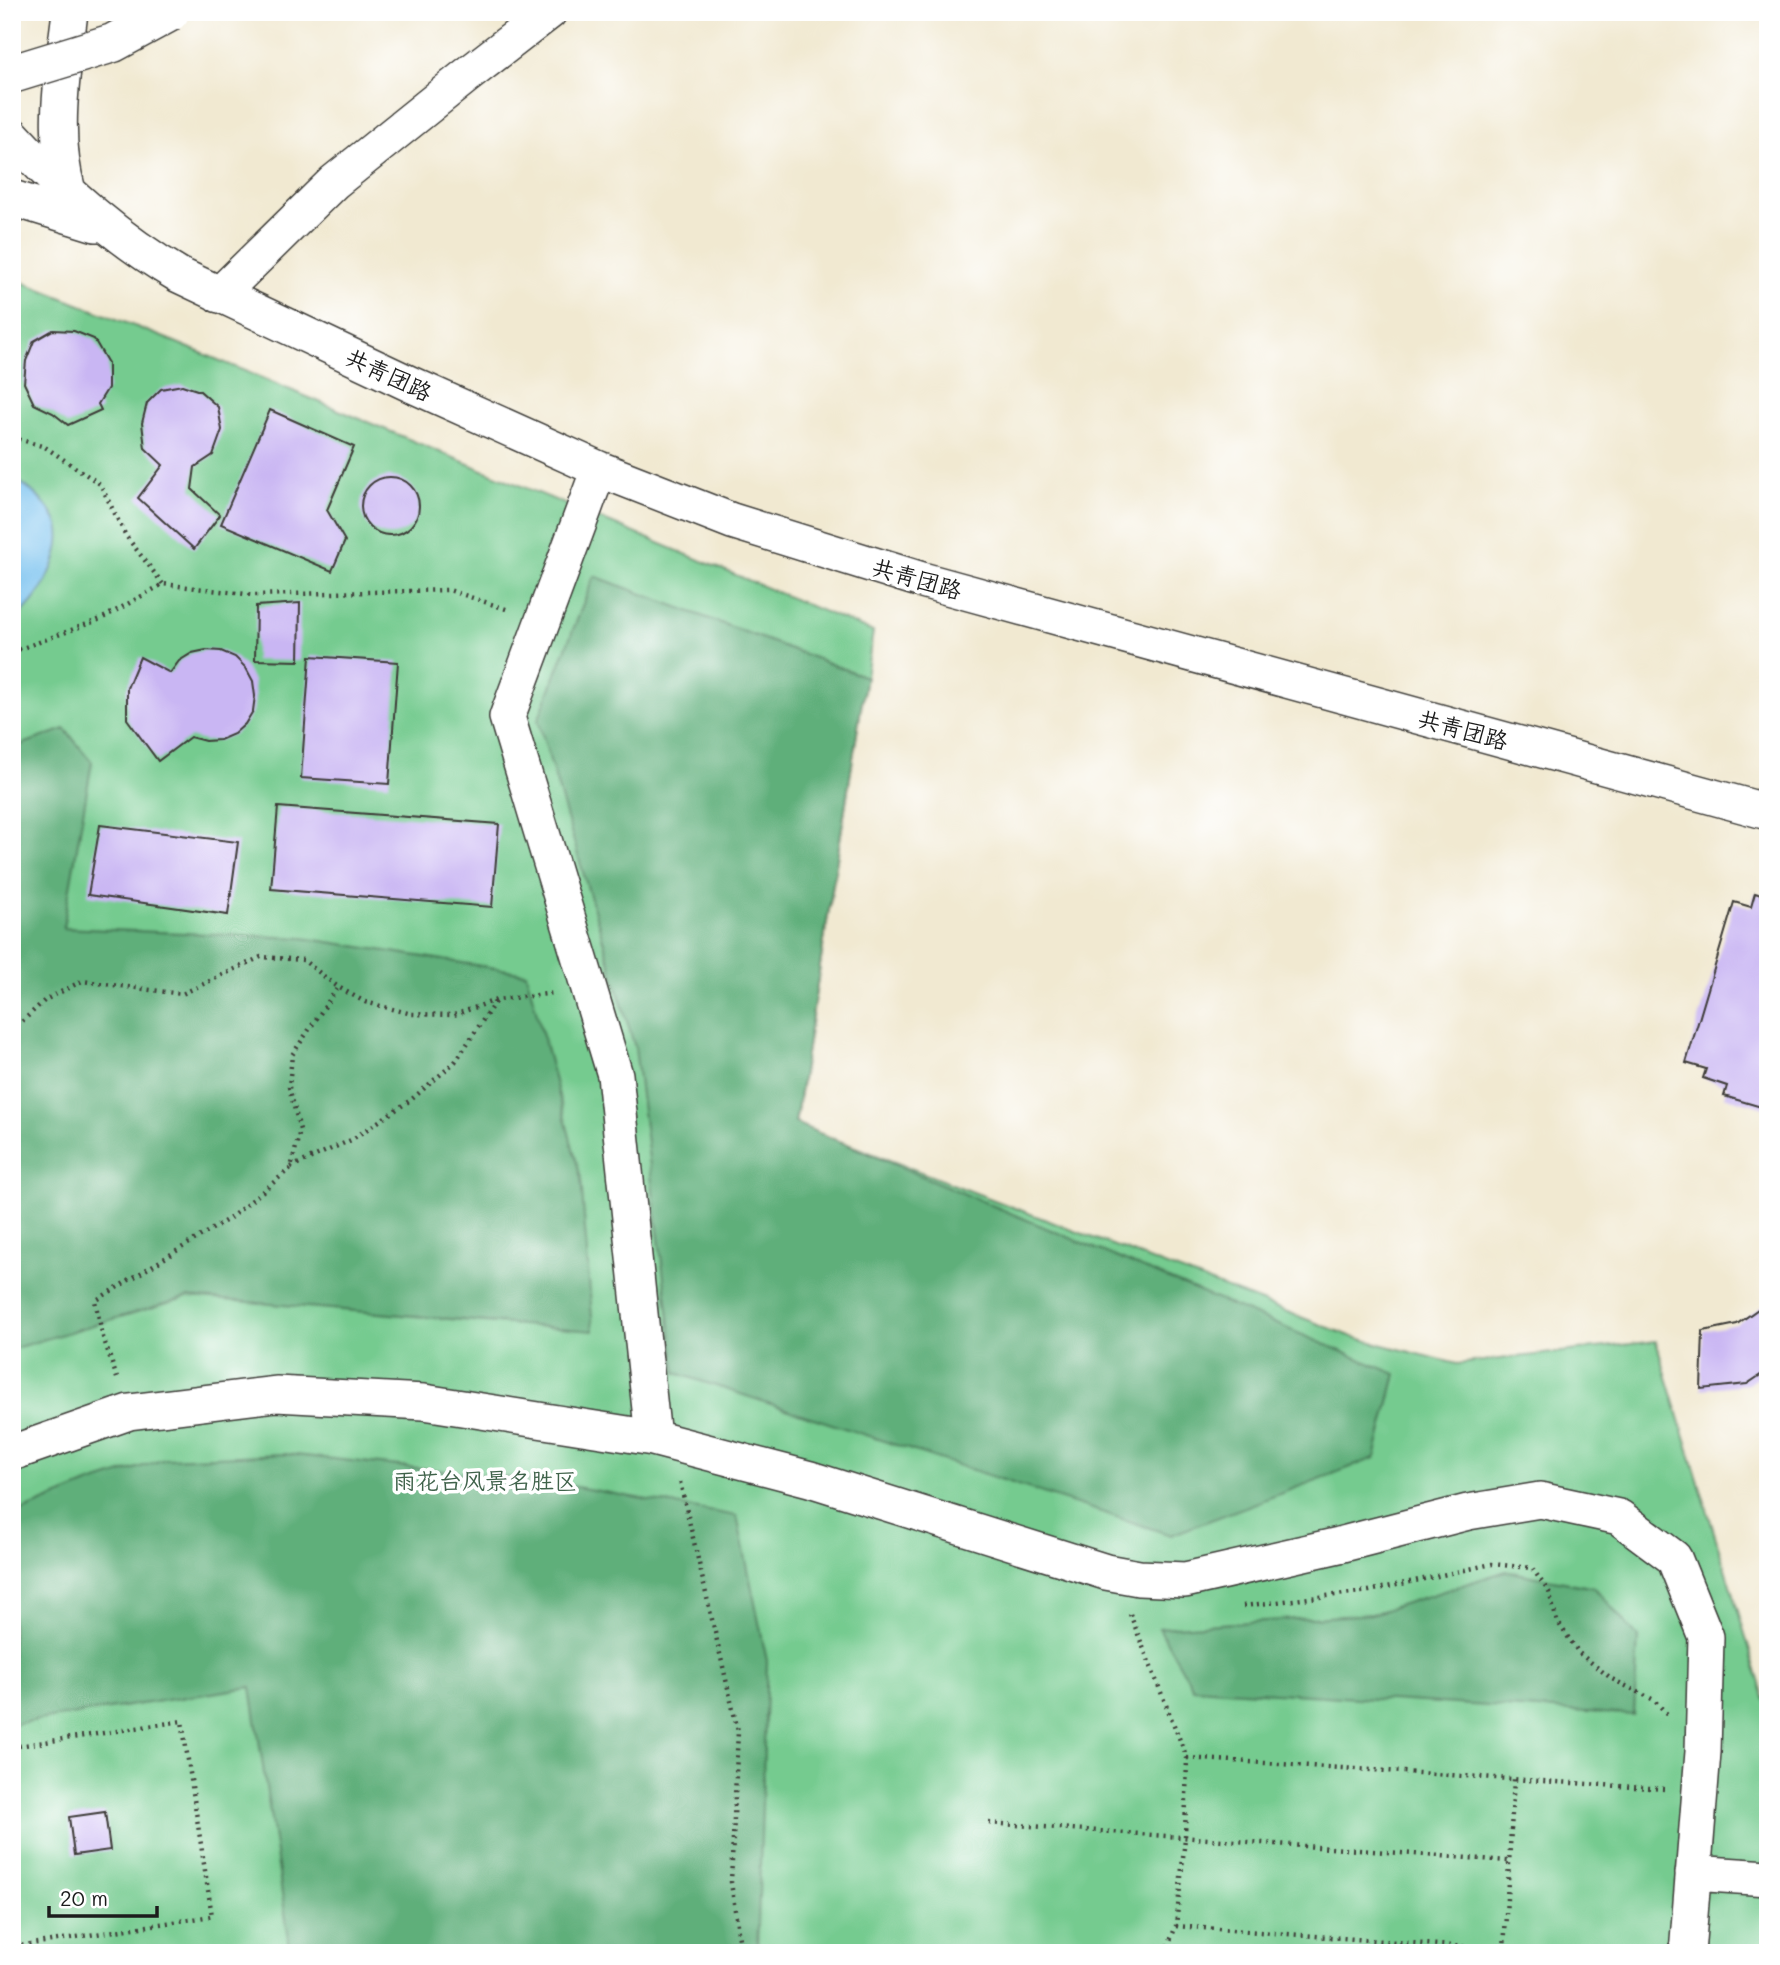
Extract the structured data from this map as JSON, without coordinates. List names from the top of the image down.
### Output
{
  "streets": {
    "street": ["共青团路"]
  },
  "parks": ["雨花台风景名胜区"],
  "scale_bar": "20 m"
}
